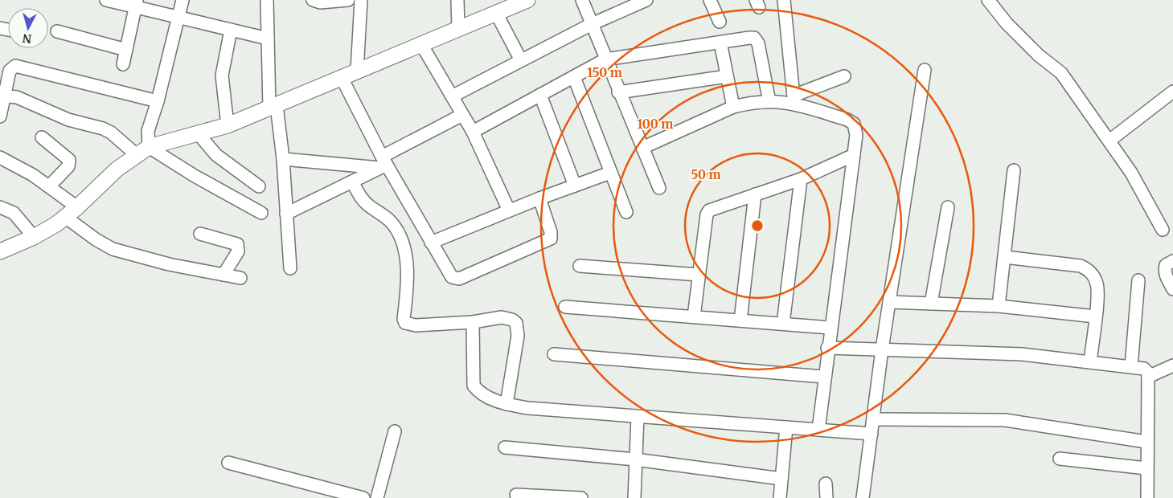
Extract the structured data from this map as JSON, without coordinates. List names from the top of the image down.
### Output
{
  "north": "bottom",
  "rings": ["150 m", "100 m", "50 m"]
}
